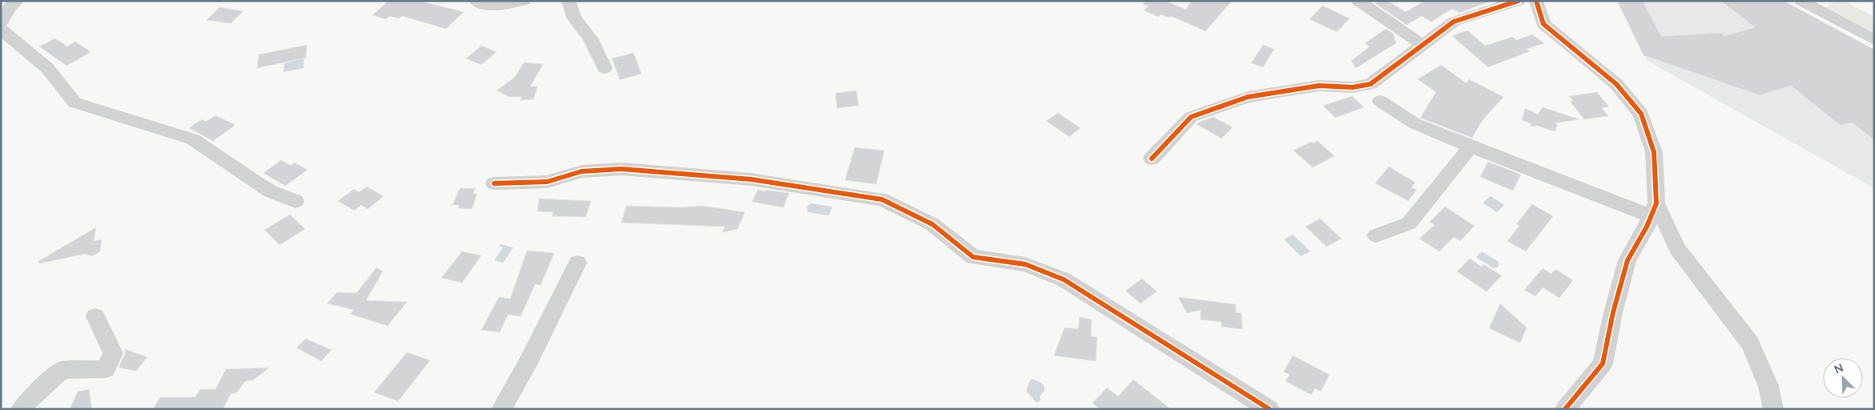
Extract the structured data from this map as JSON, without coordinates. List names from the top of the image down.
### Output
{
  "north": "top left"
}
